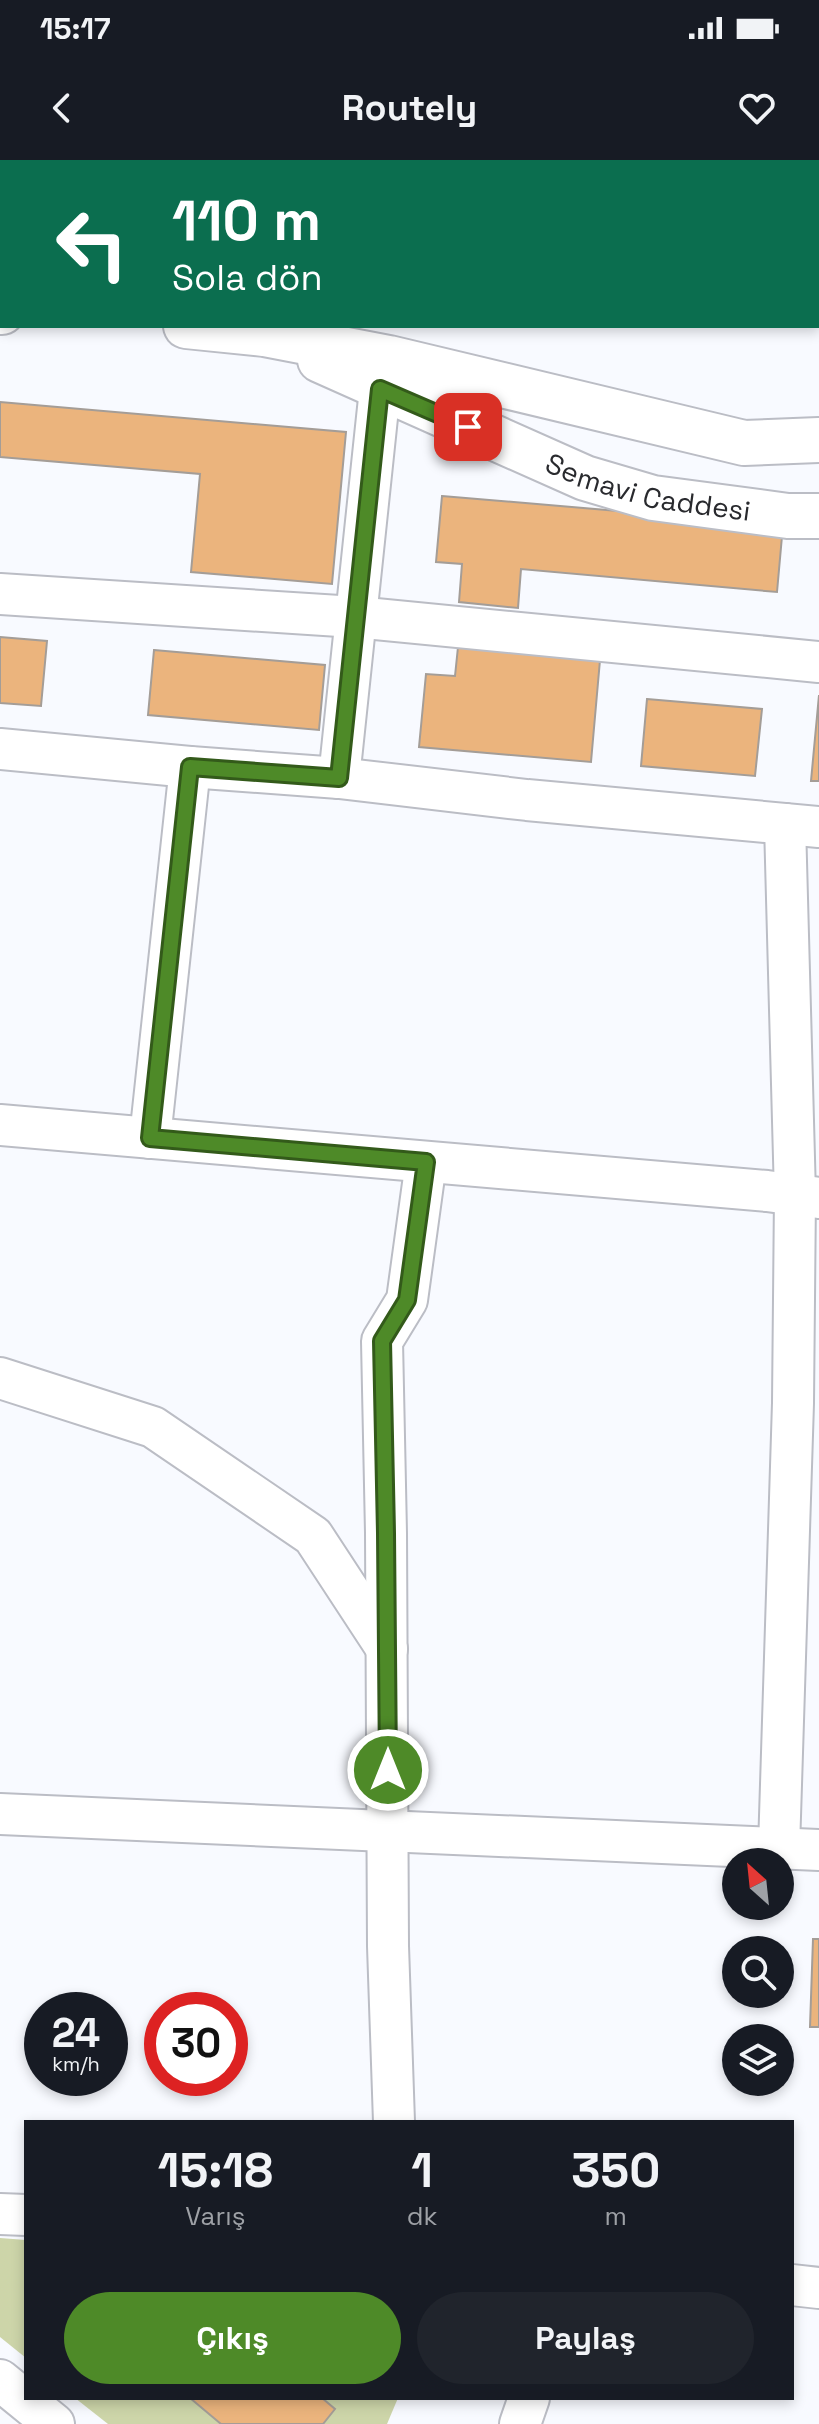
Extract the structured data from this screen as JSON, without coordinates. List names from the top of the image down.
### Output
{
  "streets": {
    "main road": ["Semavi Caddesi"]
  },
  "north": "top left",
  "page": {
    "status": "15:17",
    "header": "Routely",
    "turn": ["110 m", "Sola dön"],
    "speed": "24 km/h",
    "limit": "30",
    "eta": [
      "15:18",
      "Varış",
      "1",
      "dk",
      "350",
      "m"
    ],
    "buttons": ["Çıkış", "Paylaş"]
  }
}
